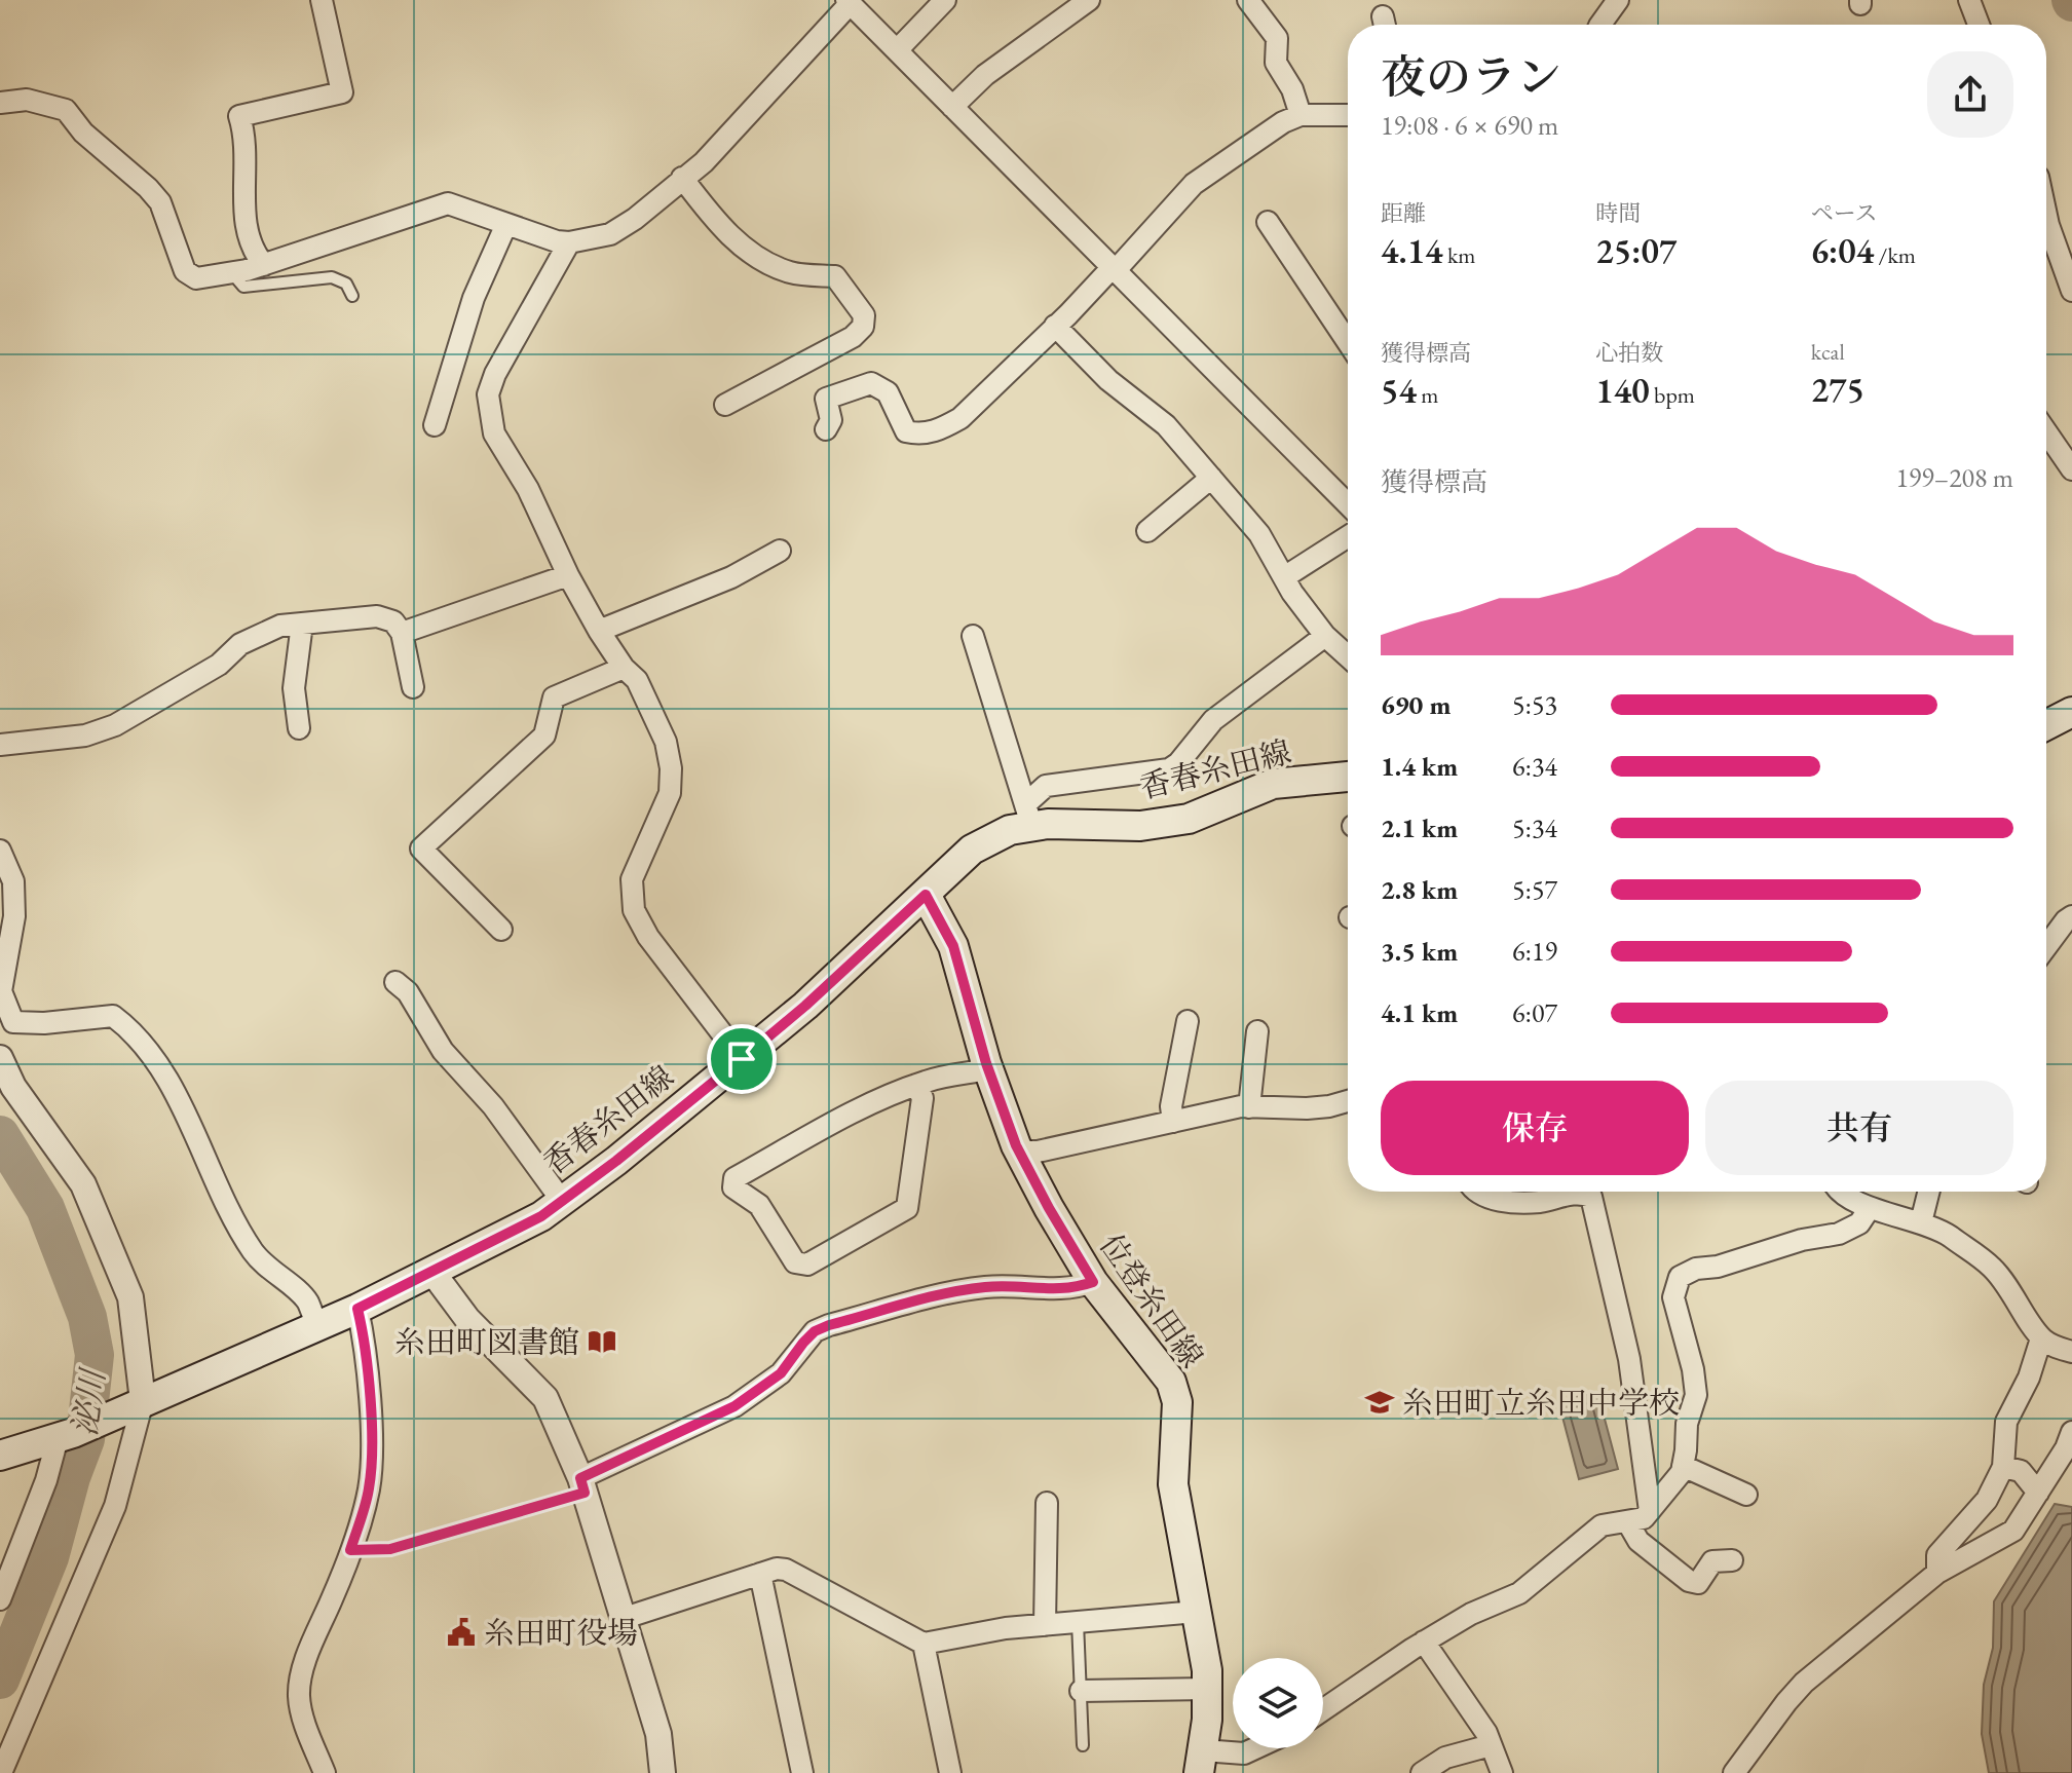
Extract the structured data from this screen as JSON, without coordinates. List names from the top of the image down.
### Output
{
  "streets": {
    "main road": ["香春糸田線", "位登糸田線"]
  },
  "crossings": [
    ["香春糸田線", "位登糸田線"]
  ],
  "water": ["泌川"],
  "places": {
    "library": ["糸田町図書館"],
    "school or university": ["糸田町立糸田中学校"],
    "public building": ["糸田町役場"]
  },
  "page": {
    "heading": ["夜のラン", "19:08 · 6 × 690 m"],
    "stats": [
      ["距離", "4.14 km"],
      ["時間", "25:07"],
      ["ペース", "6:04 /km"],
      ["獲得標高", "54 m"],
      ["心拍数", "140 bpm"],
      ["kcal", "275"]
    ],
    "chart": ["獲得標高", "199–208 m"],
    "list": [
      {
        "name": "690 m",
        "note": "5:53"
      },
      {
        "name": "1.4 km",
        "note": "6:34"
      },
      {
        "name": "2.1 km",
        "note": "5:34"
      },
      {
        "name": "2.8 km",
        "note": "5:57"
      },
      {
        "name": "3.5 km",
        "note": "6:19"
      },
      {
        "name": "4.1 km",
        "note": "6:07"
      }
    ],
    "buttons": ["保存", "共有"]
  }
}
